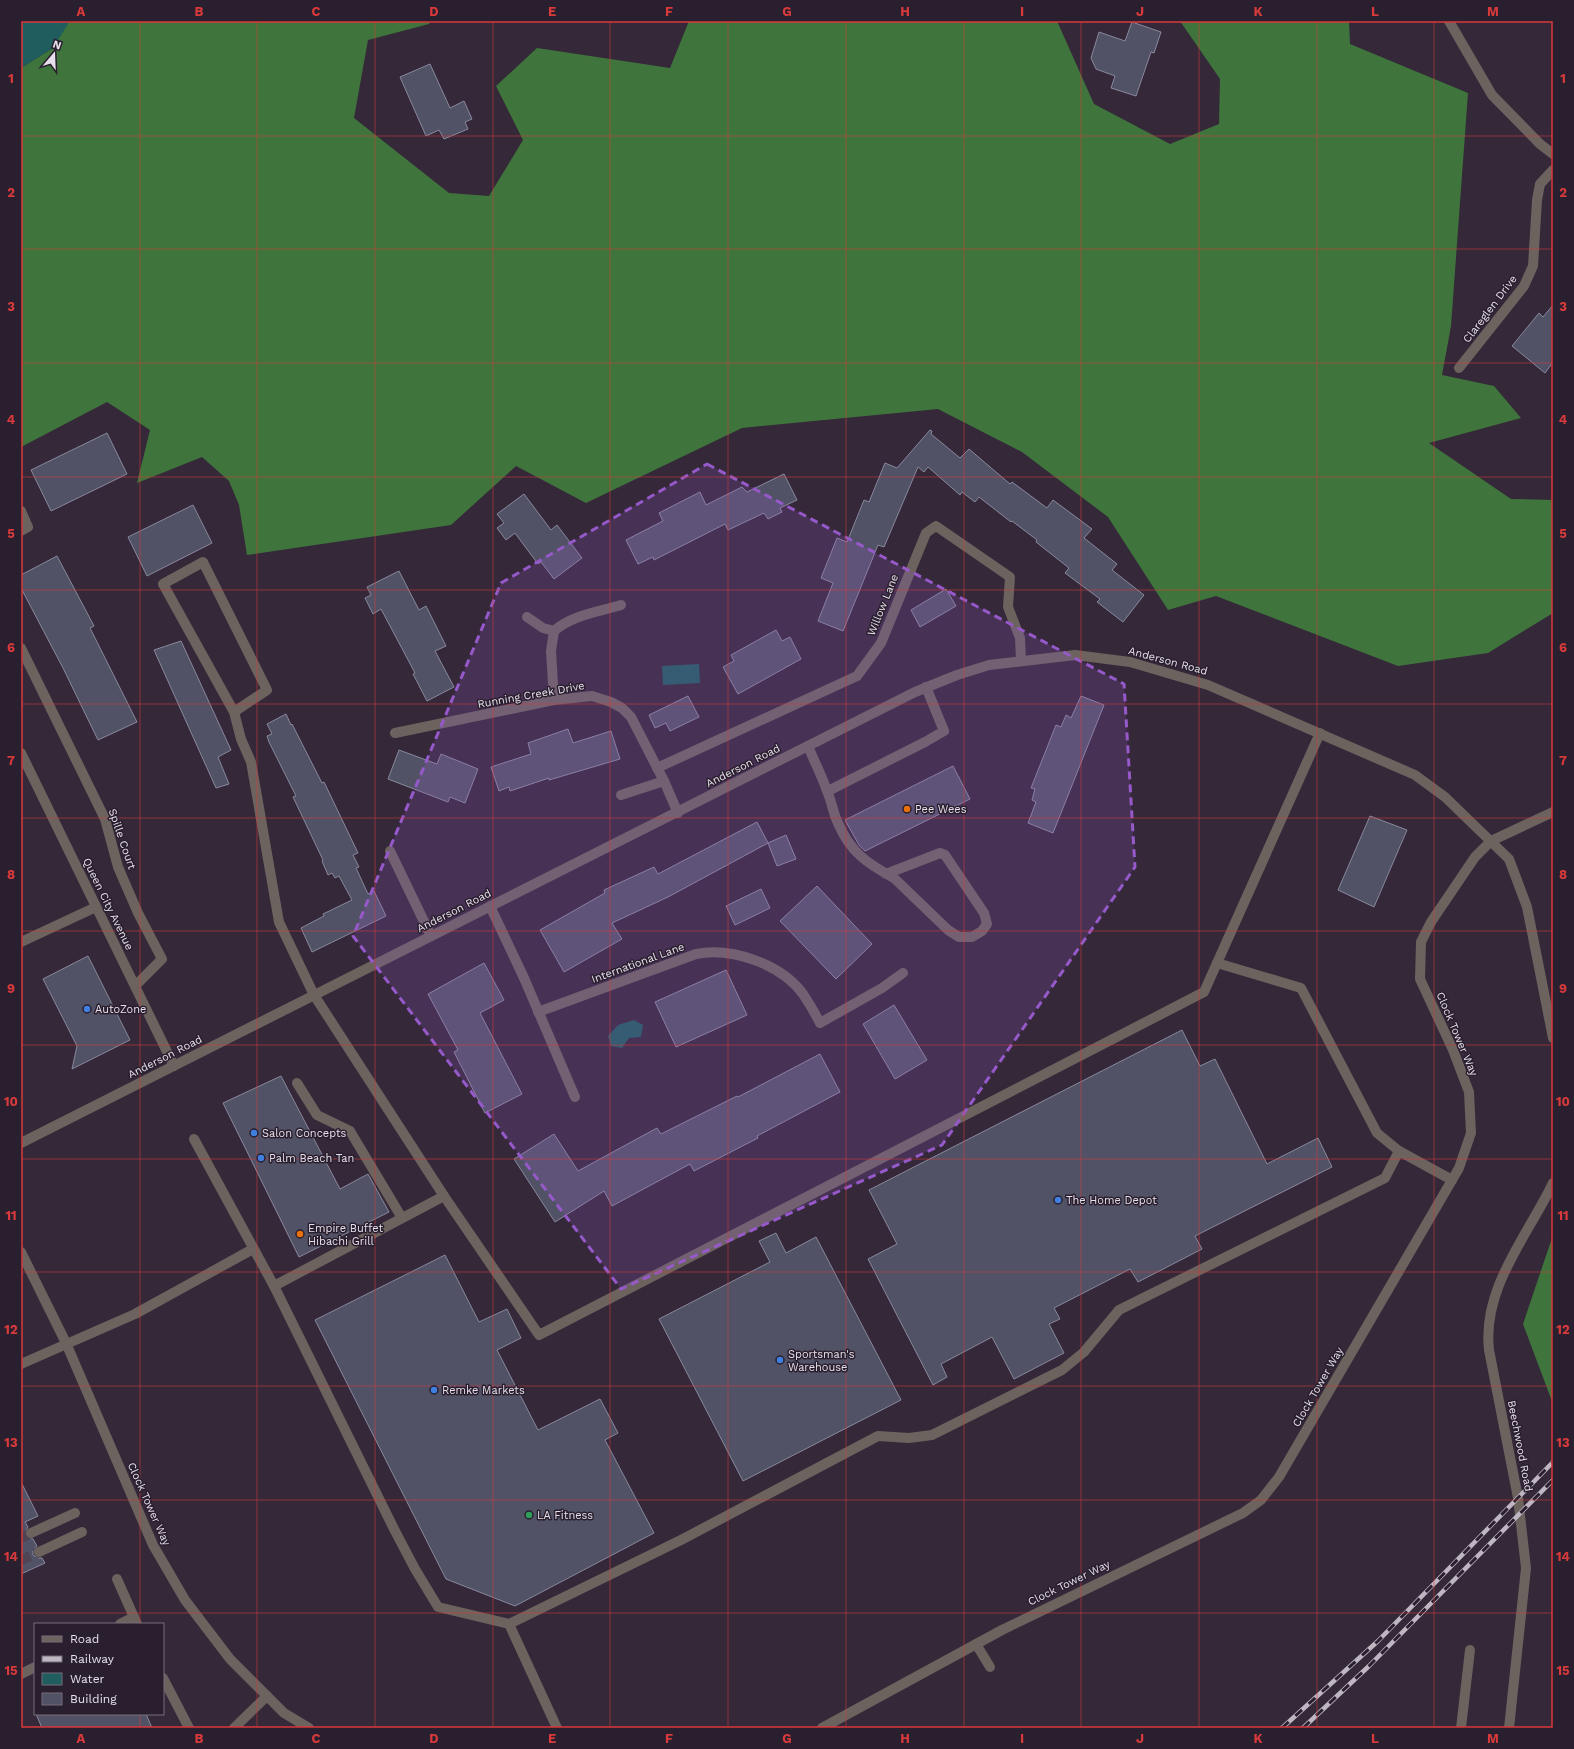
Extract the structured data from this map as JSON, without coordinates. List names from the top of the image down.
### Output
{
  "streets": {
    "street": [
      "Clareglen Drive",
      "Willow Lane",
      "Anderson Road",
      "Running Creek Drive",
      "Spille Court",
      "Queen City Avenue",
      "International Lane",
      "Clock Tower Way",
      "Beechwood Road"
    ]
  },
  "crossings": [
    ["Willow Lane", "Anderson Road"],
    ["Willow Lane", "Running Creek Drive"],
    ["Anderson Road", "Running Creek Drive"],
    ["Anderson Road", "Queen City Avenue"],
    ["Anderson Road", "Clock Tower Way"],
    ["Spille Court", "Queen City Avenue"]
  ],
  "places": [
    "Pee Wees",
    "AutoZone",
    "Salon Concepts",
    "Palm Beach Tan",
    "The Home Depot",
    "Empire Buffet Hibachi Grill",
    "Sportsman's Warehouse",
    "Remke Markets",
    "LA Fitness"
  ],
  "legend": [
    "Road",
    "Railway",
    "Water",
    "Building"
  ],
  "north": "top",
  "grid": {
    "columns": [
      "A",
      "B",
      "C",
      "D",
      "E",
      "F",
      "G",
      "H",
      "I",
      "J",
      "K",
      "L",
      "M"
    ],
    "rows": [
      "1",
      "2",
      "3",
      "4",
      "5",
      "6",
      "7",
      "8",
      "9",
      "10",
      "11",
      "12",
      "13",
      "14",
      "15"
    ]
  }
}
